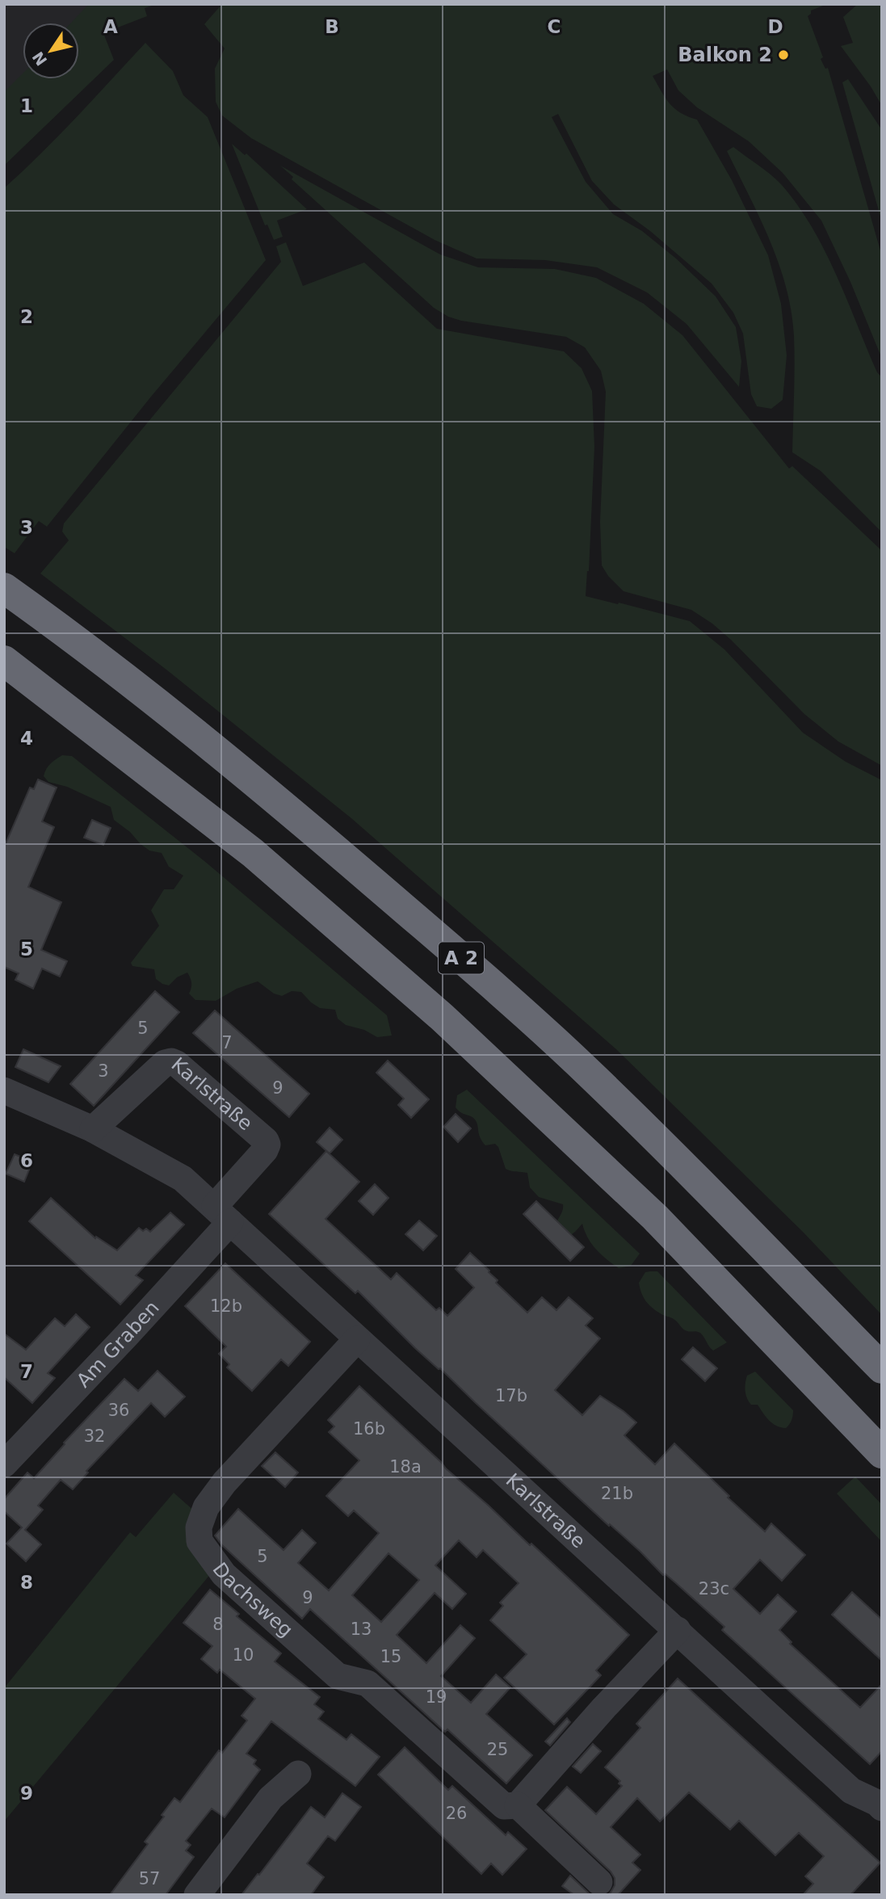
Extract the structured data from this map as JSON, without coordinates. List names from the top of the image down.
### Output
{
  "streets": {
    "highway": ["A 2"],
    "street": ["Karlstraße", "Am Graben", "Dachsweg"]
  },
  "crossings": [
    ["Karlstraße", "Am Graben"],
    ["Karlstraße", "Dachsweg"]
  ],
  "places": ["Balkon 2"],
  "house_numbers": [
    "5",
    "7",
    "3",
    "9",
    "12b",
    "17b",
    "36",
    "16b",
    "32",
    "18a",
    "21b",
    "5",
    "23c",
    "9",
    "8",
    "13",
    "10",
    "15",
    "19",
    "25",
    "26",
    "57"
  ],
  "north": "bottom left",
  "grid": {
    "columns": [
      "A",
      "B",
      "C",
      "D"
    ],
    "rows": [
      "1",
      "2",
      "3",
      "4",
      "5",
      "6",
      "7",
      "8",
      "9"
    ]
  }
}
